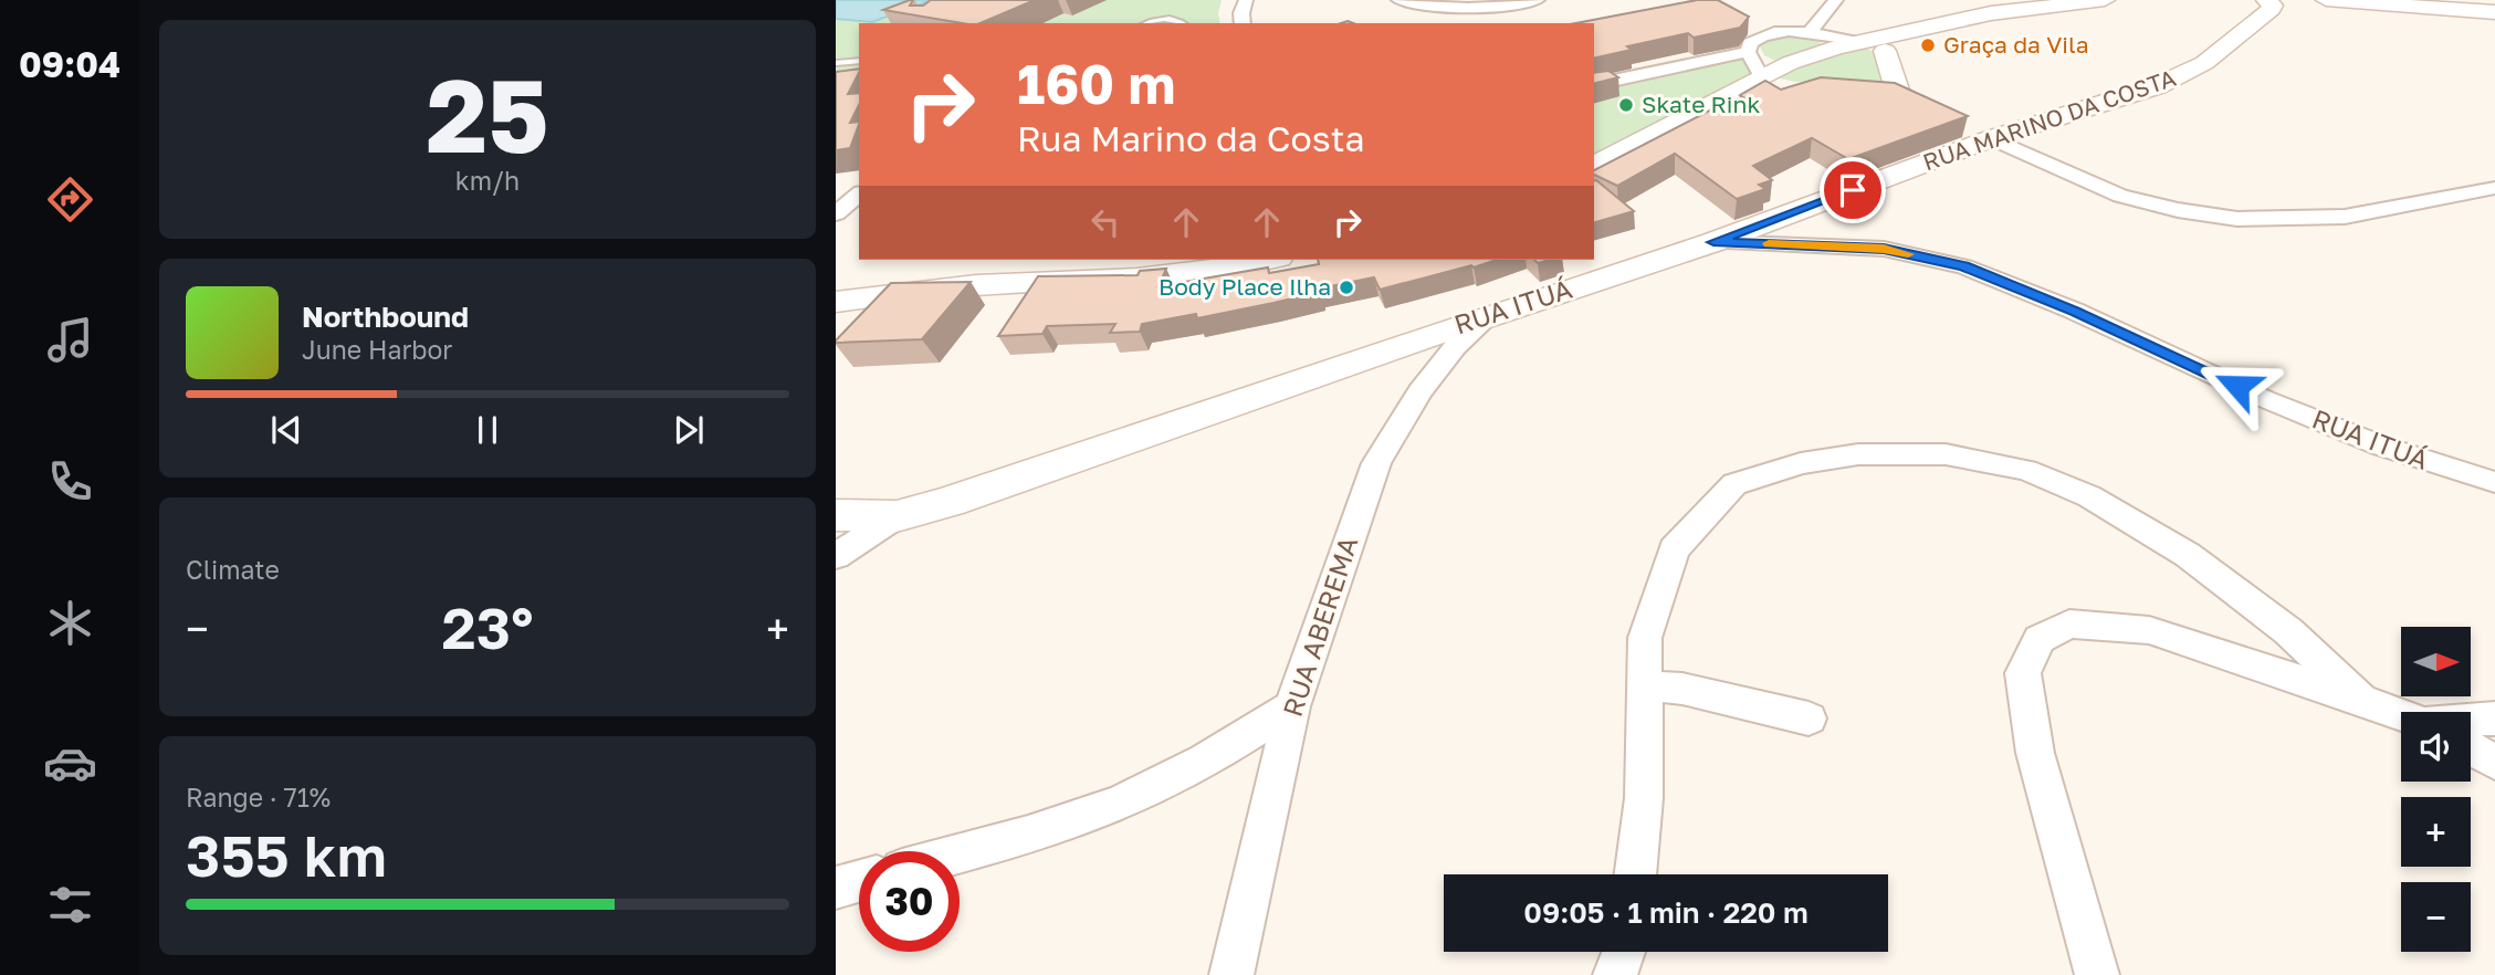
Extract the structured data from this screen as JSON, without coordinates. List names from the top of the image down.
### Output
{
  "streets": {
    "street": ["RUA MARINO DA COSTA", "RUA ITUÁ", "RUA ABEREMA"]
  },
  "crossings": [
    ["RUA MARINO DA COSTA", "RUA ITUÁ"],
    ["RUA ITUÁ", "RUA ABEREMA"]
  ],
  "places": ["Graça da Vila", "Skate Rink", "Body Place Ilha"],
  "north": "right",
  "page": {
    "tabs": "09:04",
    "tile": [
      ["25", "km/h"],
      "Climate",
      ["Range · 71%", "355 km"]
    ],
    "turn": ["160 m", "Rua Marino da Costa"],
    "song": ["Northbound", "June Harbor"],
    "heat": ["−", "23°", "+"],
    "map_buttons": ["+", "−"],
    "limit": "30",
    "trip": "09:05 · 1 min · 220 m"
  }
}
